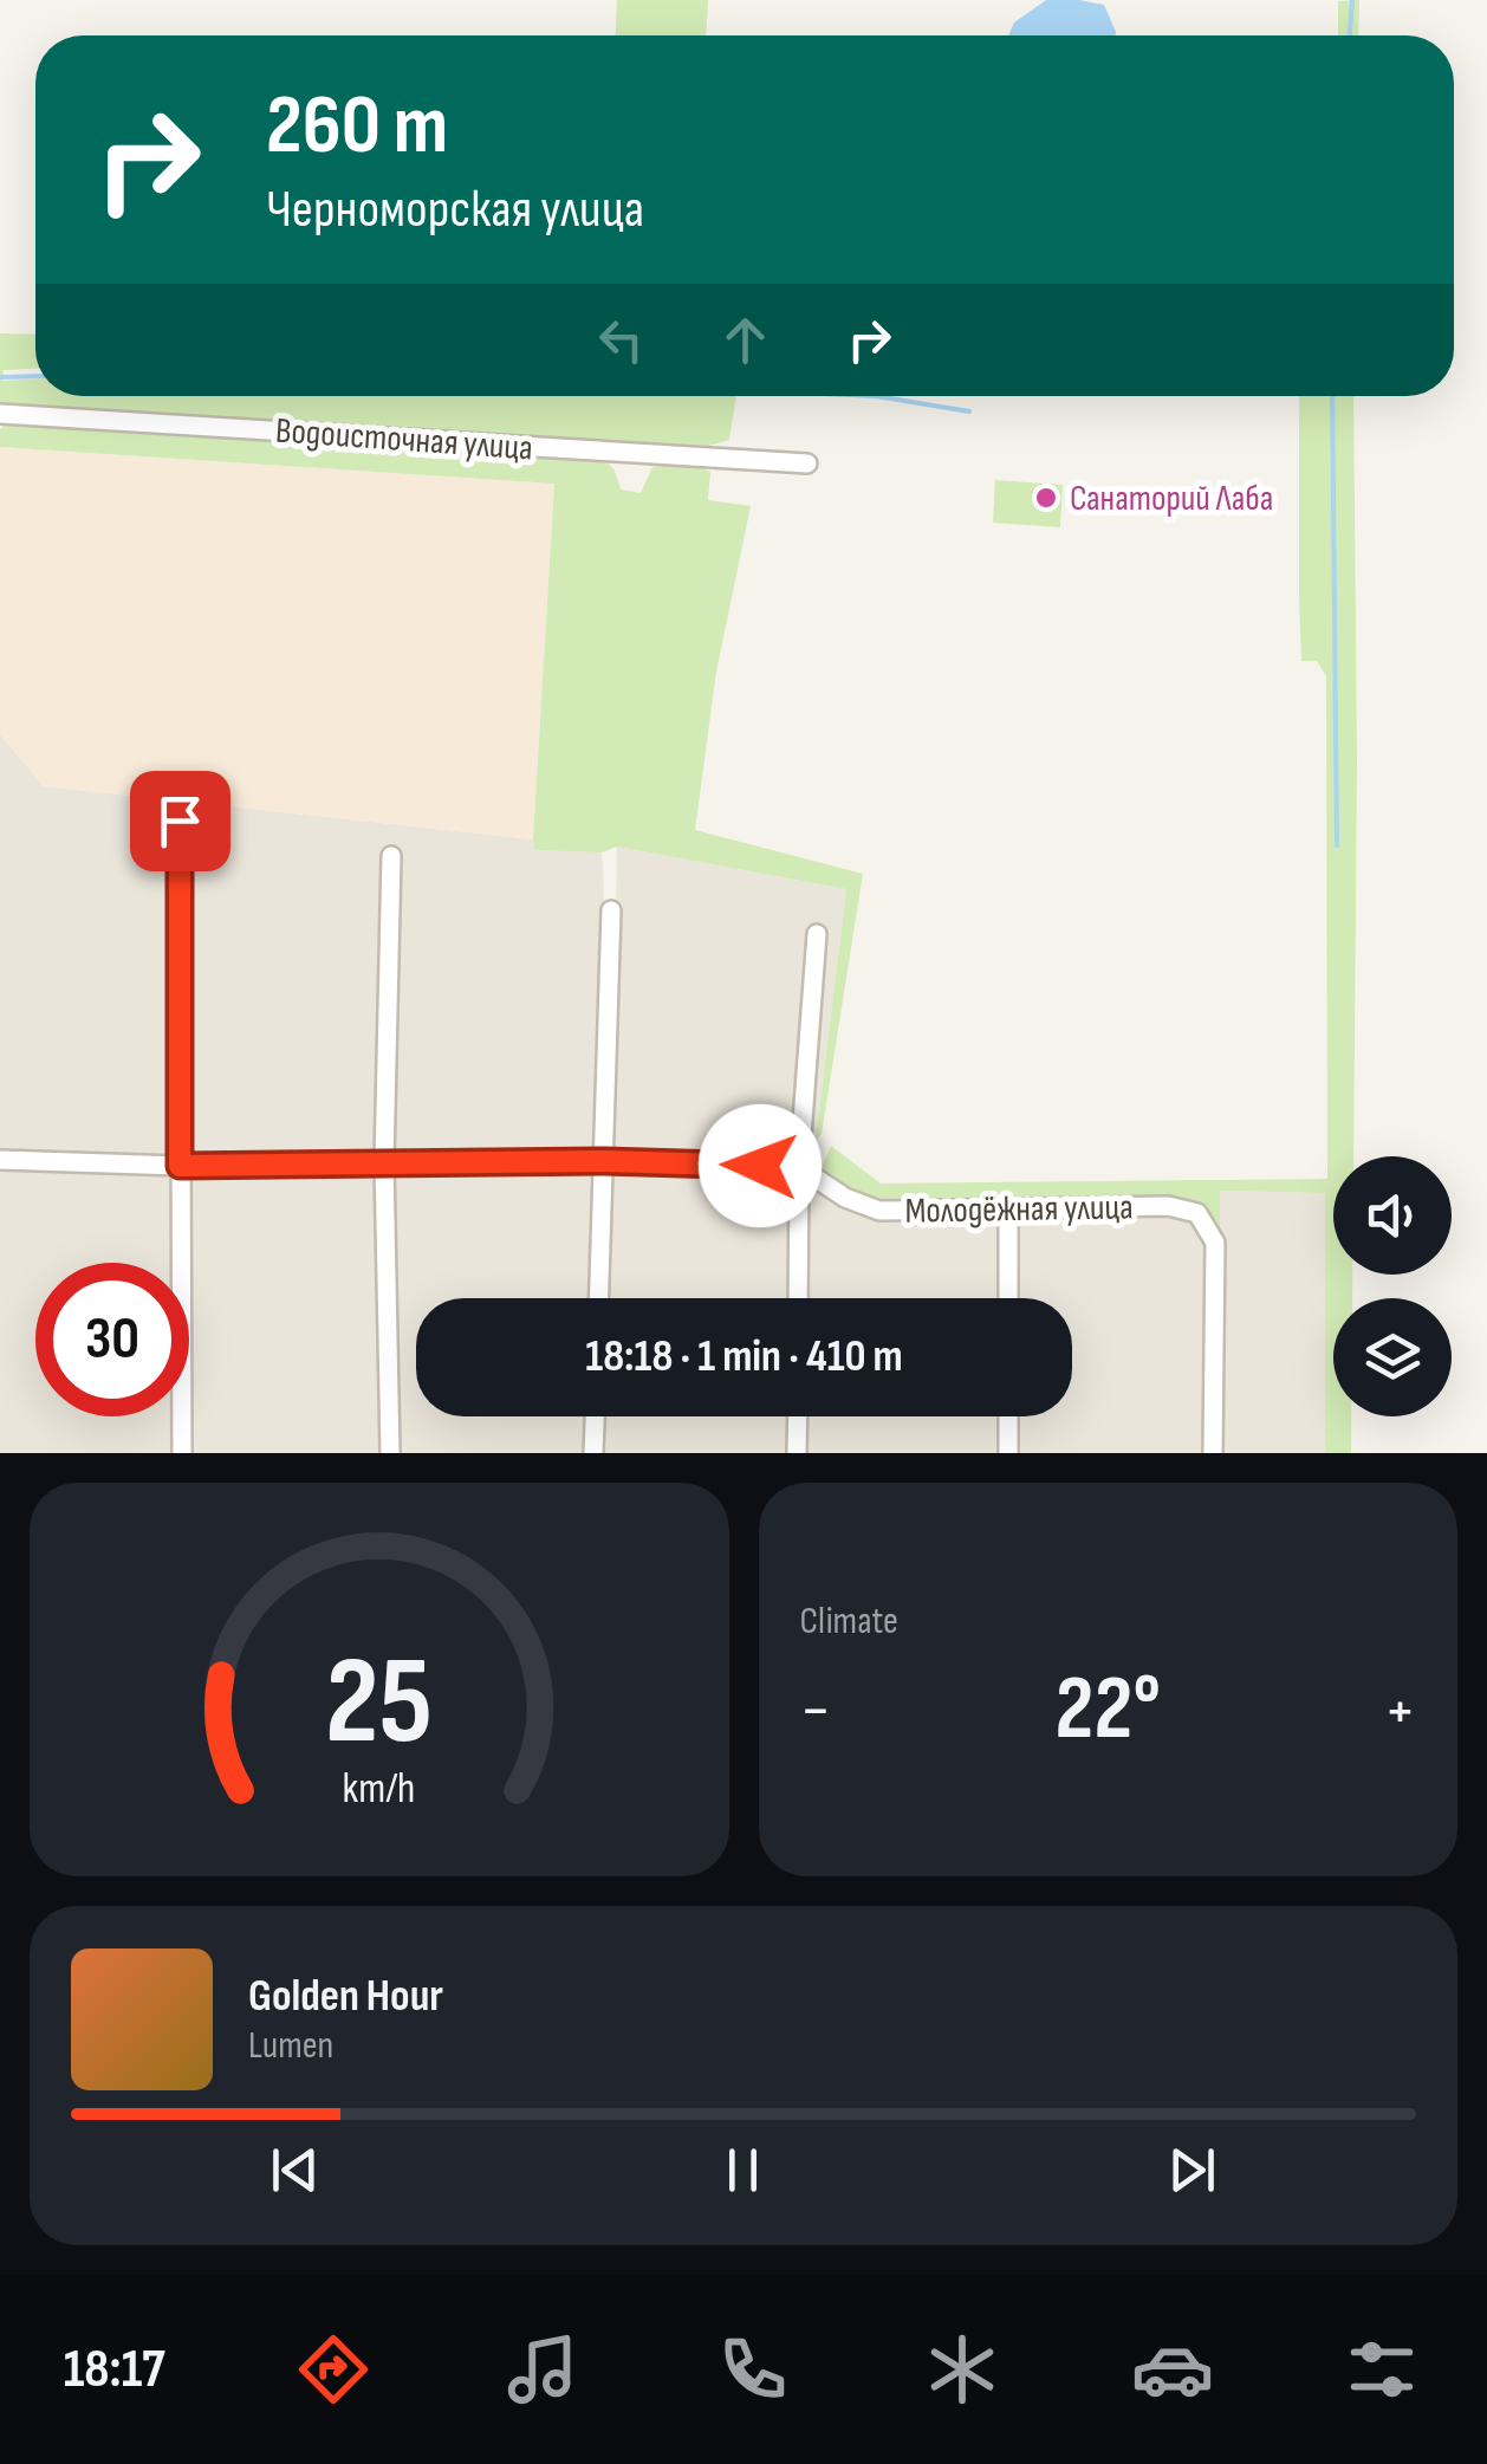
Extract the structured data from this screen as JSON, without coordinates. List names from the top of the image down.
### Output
{
  "streets": {
    "street": ["Водоисточная улица", "Молодёжная улица"]
  },
  "places": ["Санаторий Лаба"],
  "page": {
    "turn": ["260 m", "Черноморская улица"],
    "limit": "30",
    "trip": "18:18 · 1 min · 410 m",
    "tile": "Climate",
    "heat": ["−", "22°", "+"],
    "song": ["Golden Hour", "Lumen"],
    "tabs": "18:17",
    "gauge": ["25", "km/h"]
  }
}
